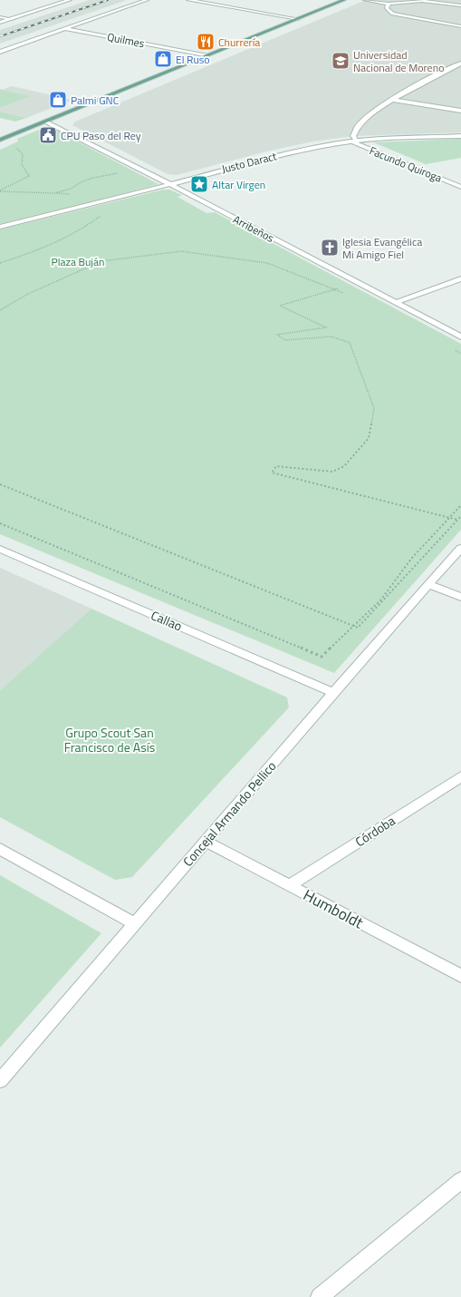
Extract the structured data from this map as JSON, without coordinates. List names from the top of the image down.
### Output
{
  "streets": {
    "street": [
      "Quilmes",
      "Justo Daract",
      "Facundo Quiroga",
      "Arribeños",
      "Callao",
      "Concejal Armando Pellico",
      "Córdoba",
      "Humboldt"
    ]
  },
  "crossings": [
    ["Justo Daract", "Facundo Quiroga"],
    ["Justo Daract", "Arribeños"],
    ["Callao", "Concejal Armando Pellico"],
    ["Concejal Armando Pellico", "Humboldt"],
    ["Córdoba", "Humboldt"]
  ],
  "parks": ["Plaza Buján", "Grupo Scout San Francisco de Asís"],
  "places": {
    "restaurant": ["Churrería"],
    "shop": ["El Ruso", "Palmi GNC"],
    "school or university": ["Universidad Nacional de Moreno"],
    "public building": ["CPU Paso del Rey"],
    "place": ["Altar Virgen"],
    "church": ["Iglesia Evangélica Mi Amigo Fiel"]
  }
}
